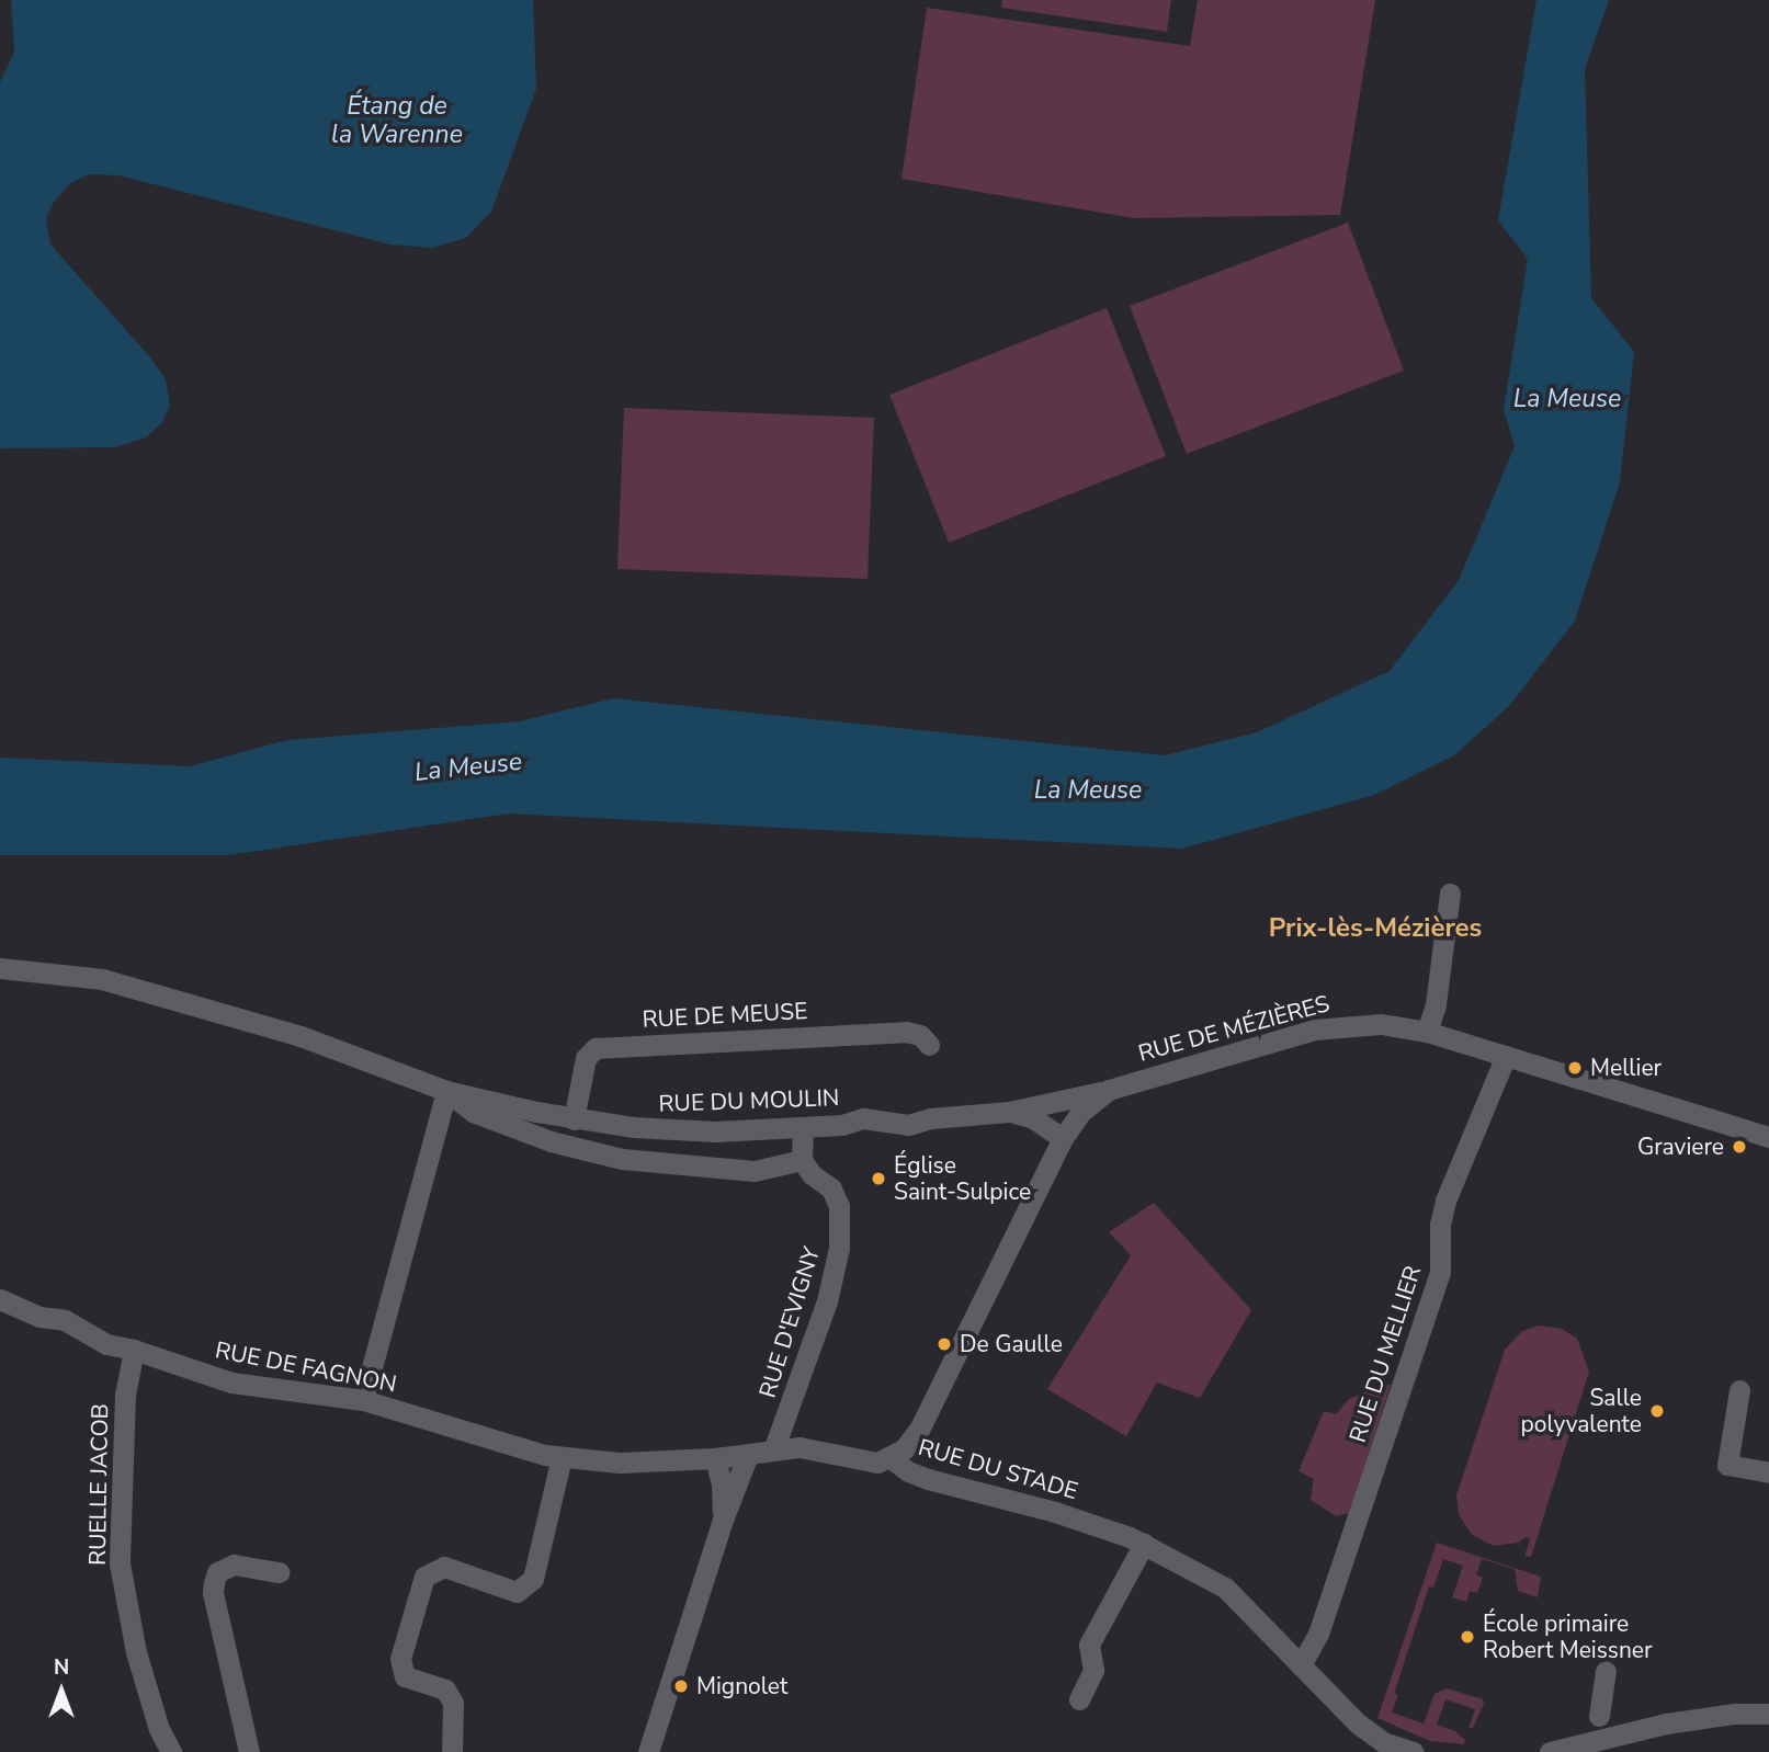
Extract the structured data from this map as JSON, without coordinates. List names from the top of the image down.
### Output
{
  "streets": {
    "street": [
      "RUE DE MEUSE",
      "RUE DE MÉZIÈRES",
      "RUE DU MOULIN",
      "RUE D'EVIGNY",
      "RUE DU MELLIER",
      "RUE DE FAGNON",
      "RUE DU STADE",
      "RUELLE JACOB"
    ]
  },
  "crossings": [
    ["RUE DE MEUSE", "RUE DU MOULIN"],
    ["RUE DE MÉZIÈRES", "RUE DU MOULIN"],
    ["RUE DE MÉZIÈRES", "RUE DU MELLIER"],
    ["RUE DU MOULIN", "RUE D'EVIGNY"],
    ["RUE D'EVIGNY", "RUE DU STADE"],
    ["RUE DU MELLIER", "RUE DU STADE"],
    ["RUE DE FAGNON", "RUE DU STADE"],
    ["RUE DE FAGNON", "RUELLE JACOB"]
  ],
  "districts": ["Prix-lès-Mézières"],
  "water": ["Étang de la Warenne", "La Meuse"],
  "places": [
    "Mellier",
    "Graviere",
    "Église Saint-Sulpice",
    "De Gaulle",
    "Salle polyvalente",
    "École primaire Robert Meissner",
    "Mignolet"
  ],
  "north": "top"
}
